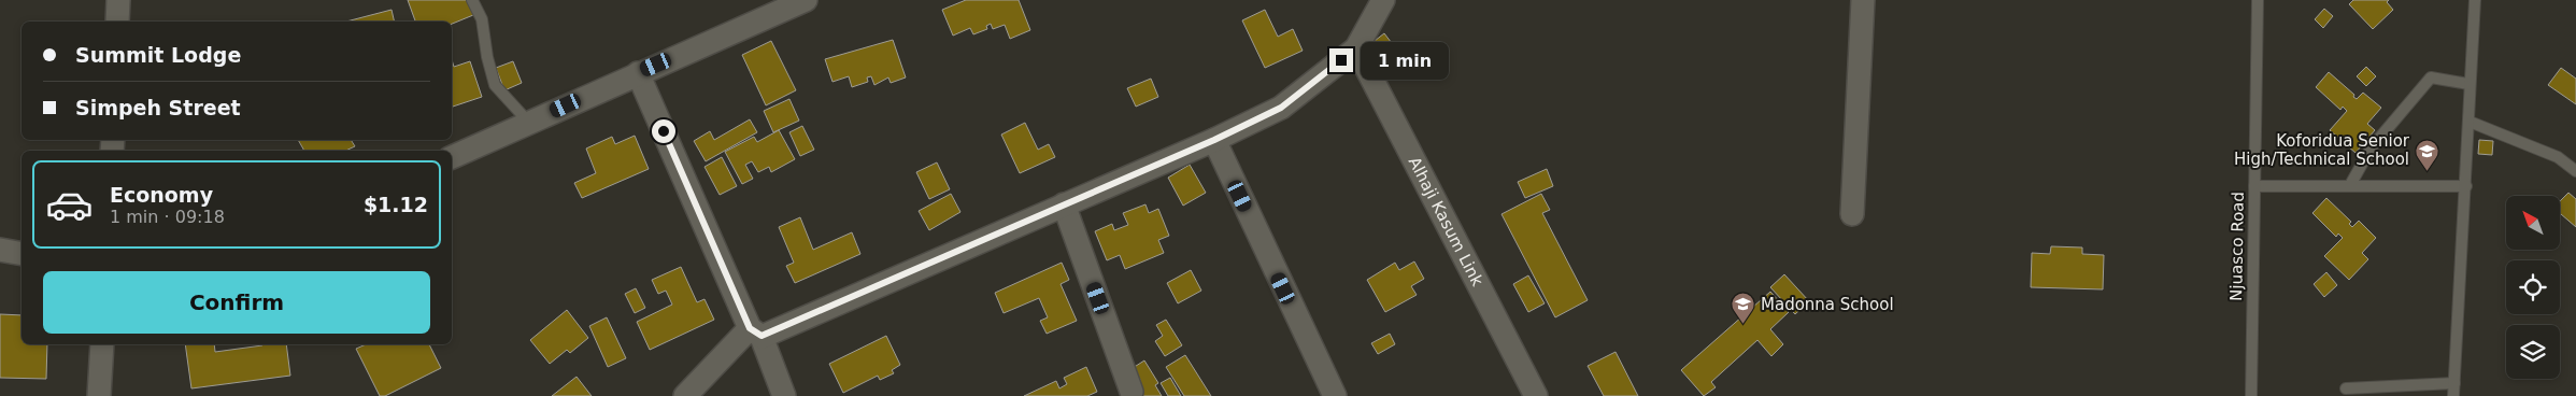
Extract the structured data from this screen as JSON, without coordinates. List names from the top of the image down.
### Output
{
  "streets": {
    "street": ["Alhaji Kasum Link"],
    "lane": ["Njuasco Road"]
  },
  "places": {
    "school or university": ["Koforidua Senior High/Technical School", "Madonna School"]
  },
  "north": "top left",
  "page": {
    "banner": ["Summit Lodge", "Simpeh Street"],
    "bubble": "1 min",
    "list": [
      {
        "name": "Economy",
        "note": "1 min · 09:18",
        "value": "$1.12"
      }
    ],
    "buttons": "Confirm"
  }
}
